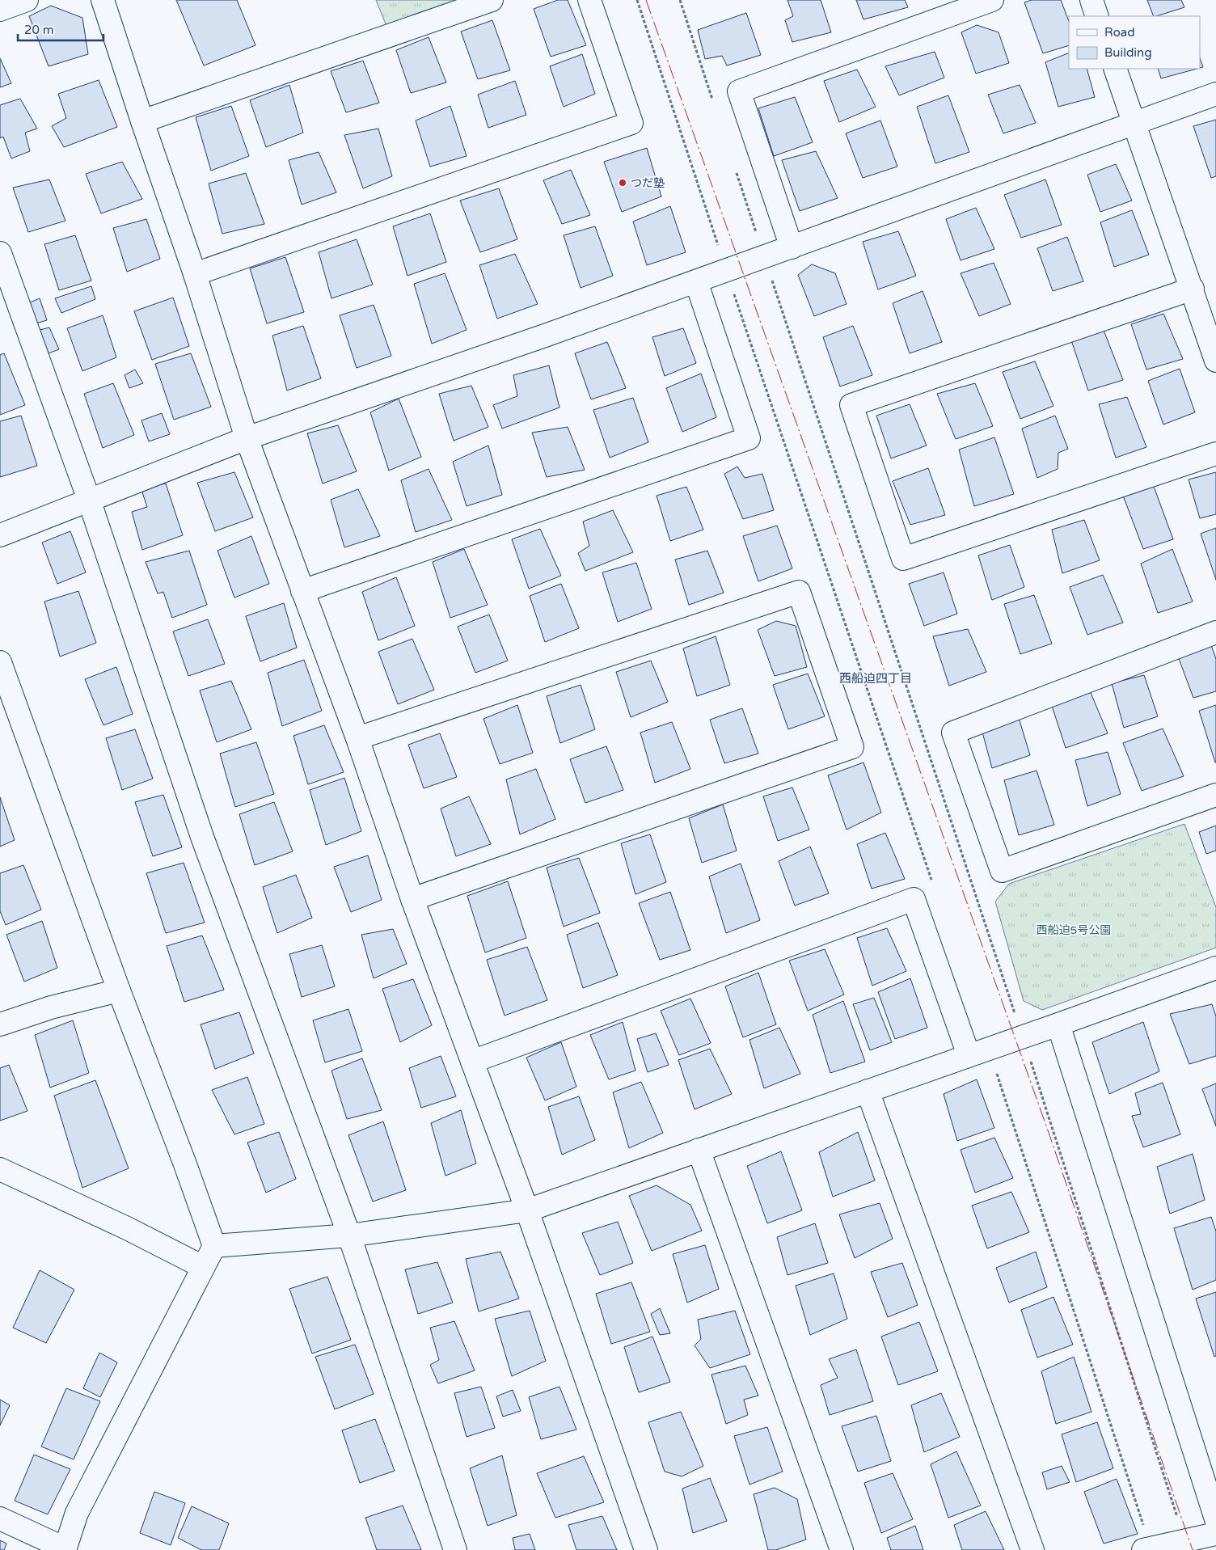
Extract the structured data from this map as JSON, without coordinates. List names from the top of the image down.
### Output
{
  "districts": ["西船迫四丁目"],
  "parks": ["西船迫5号公園"],
  "places": ["つだ塾"],
  "legend": ["Road", "Building"],
  "scale_bar": "20 m"
}
